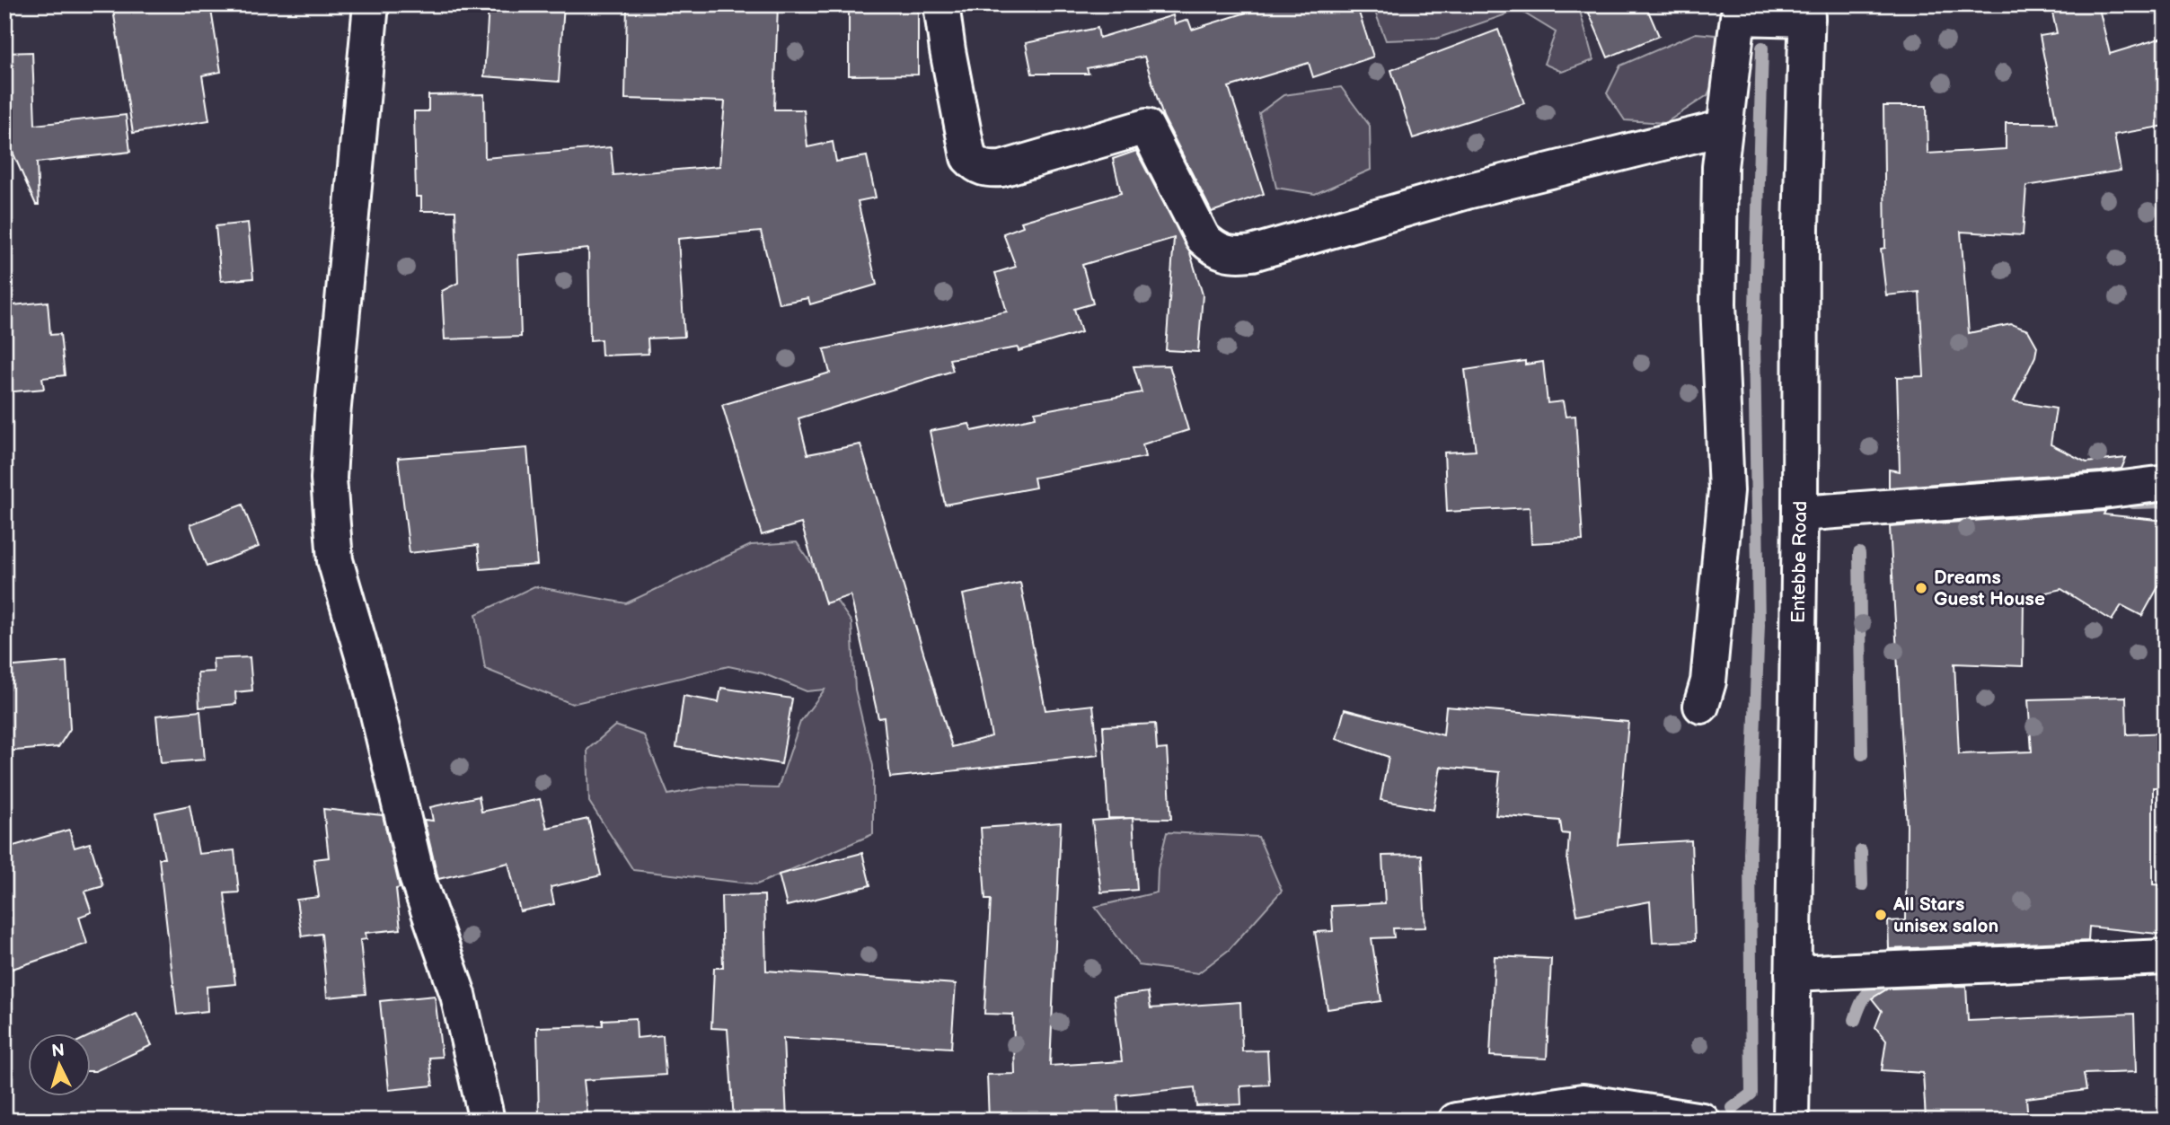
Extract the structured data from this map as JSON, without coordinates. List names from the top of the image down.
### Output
{
  "streets": {
    "street": ["Entebbe Road"]
  },
  "places": ["Dreams Guest House", "All Stars unisex salon"],
  "north": "top"
}
